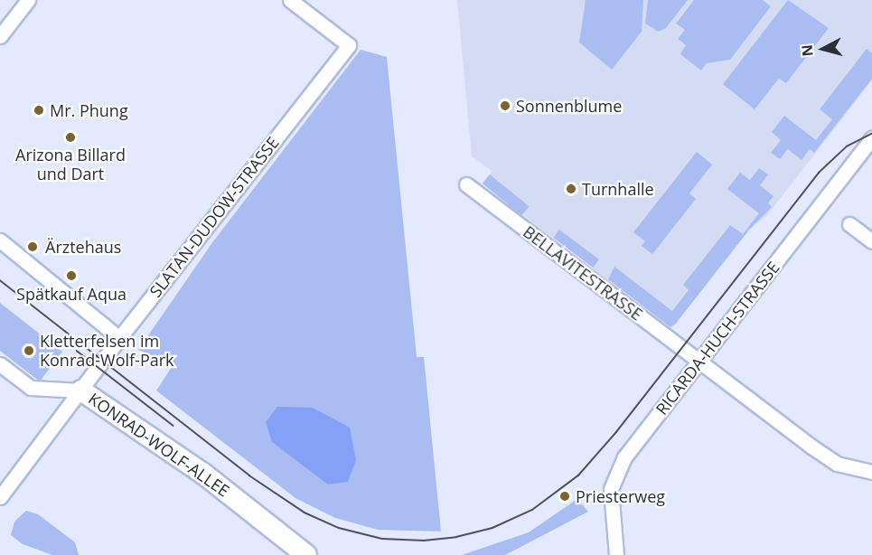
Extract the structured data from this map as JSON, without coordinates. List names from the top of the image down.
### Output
{
  "streets": {
    "street": [
      "SLATAN-DUDOW-STRASSE",
      "BELLAVITESTRASSE",
      "RICARDA-HUCH-STRASSE",
      "KONRAD-WOLF-ALLEE"
    ]
  },
  "crossings": [
    ["SLATAN-DUDOW-STRASSE", "KONRAD-WOLF-ALLEE"],
    ["BELLAVITESTRASSE", "RICARDA-HUCH-STRASSE"]
  ],
  "places": [
    "Sonnenblume",
    "Mr. Phung",
    "Arizona Billard und Dart",
    "Turnhalle",
    "Ärztehaus",
    "Spätkauf Aqua",
    "Kletterfelsen im Konrad-Wolf-Park",
    "Priesterweg"
  ],
  "north": "left"
}
